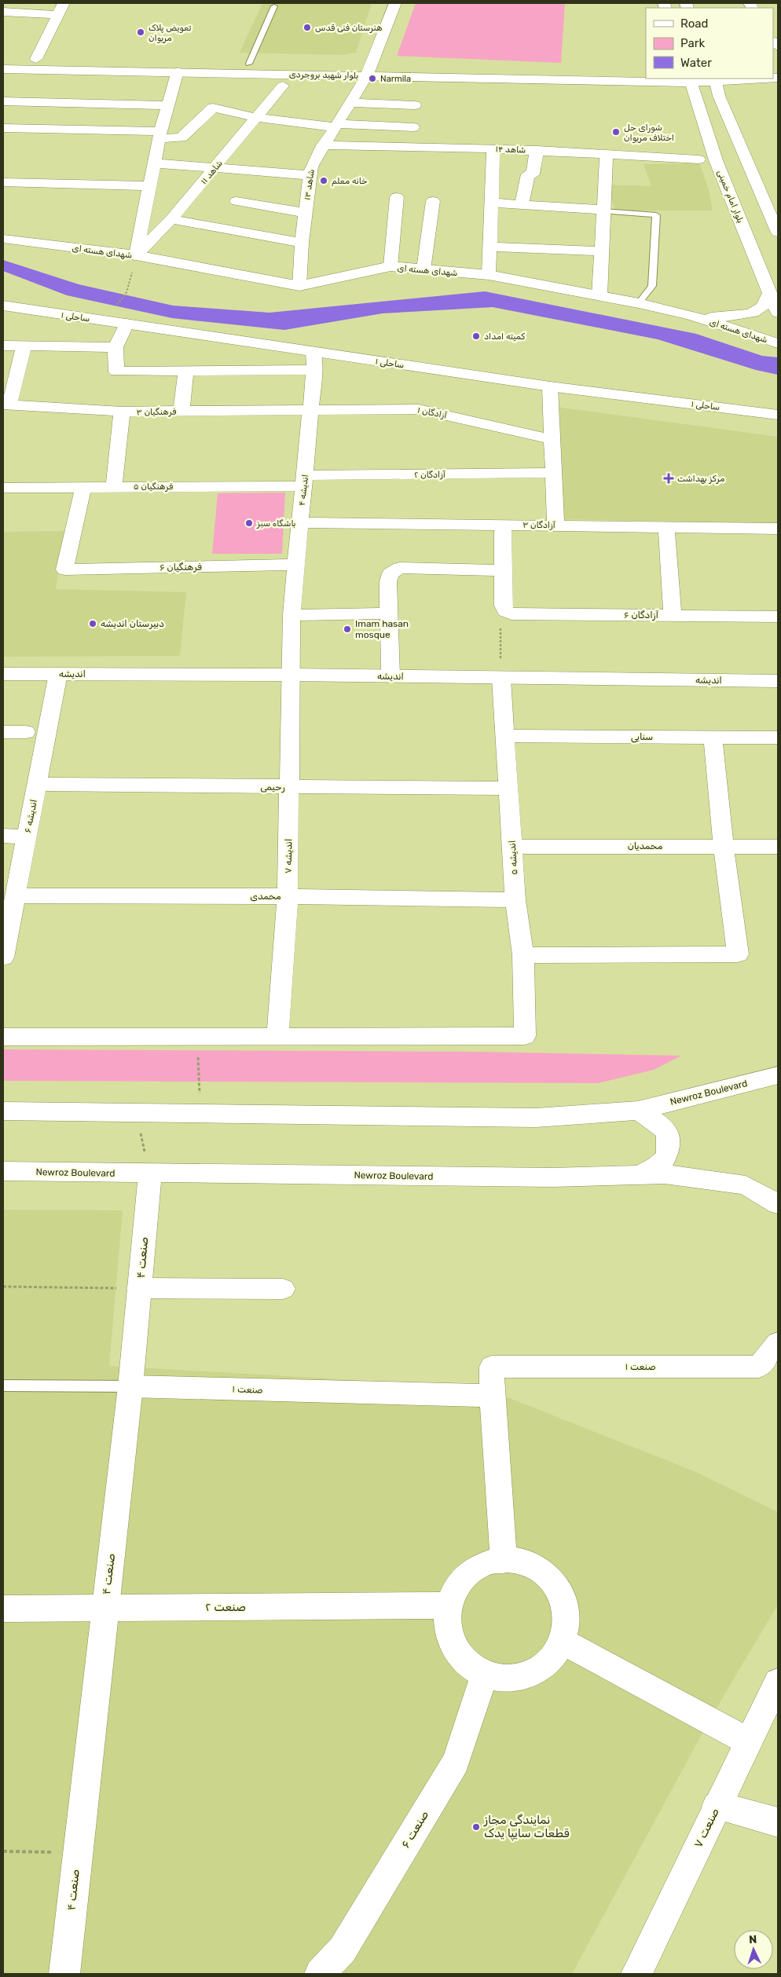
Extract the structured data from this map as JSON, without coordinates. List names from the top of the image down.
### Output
{
  "streets": {
    "street": [
      "بلوار شهید بروجردی",
      "شاهد ۱۴",
      "شاهد ۱۱",
      "شاهد ۱۳",
      "بلوار امام خمینی",
      "شهدای هسته ای",
      "ساحلی ۱",
      "فرهنگیان ۳",
      "آزادگان ۱",
      "آزادگان ۲",
      "فرهنگیان ۵",
      "اندیشه ۴",
      "آزادگان ۳",
      "فرهنگیان ۶",
      "آزادگان ۶",
      "اندیشه",
      "سنایی",
      "رحیمی",
      "اندیشه ۶",
      "محمدیان",
      "اندیشه ۷",
      "اندیشه ۵",
      "محمدی",
      "Newroz Boulevard",
      "صنعت ۴",
      "صنعت ۱",
      "صنعت ۲",
      "صنعت ۷",
      "صنعت ۶"
    ]
  },
  "crossings": [
    ["بلوار شهید بروجردی", "شاهد ۱۳"],
    ["بلوار شهید بروجردی", "بلوار امام خمینی"],
    ["شاهد ۱۴", "شاهد ۱۳"],
    ["شاهد ۱۱", "شهدای هسته ای"],
    ["شاهد ۱۳", "شهدای هسته ای"],
    ["ساحلی ۱", "اندیشه ۴"],
    ["فرهنگیان ۳", "آزادگان ۱"],
    ["فرهنگیان ۳", "اندیشه ۴"],
    ["آزادگان ۱", "اندیشه ۴"],
    ["آزادگان ۲", "فرهنگیان ۵"],
    ["آزادگان ۲", "اندیشه ۴"],
    ["فرهنگیان ۵", "اندیشه ۴"],
    ["فرهنگیان ۵", "فرهنگیان ۶"],
    ["اندیشه ۴", "آزادگان ۳"],
    ["اندیشه ۴", "فرهنگیان ۶"],
    ["اندیشه ۴", "اندیشه"],
    ["اندیشه ۴", "اندیشه ۷"],
    ["اندیشه", "اندیشه ۶"],
    ["اندیشه", "اندیشه ۷"],
    ["اندیشه", "اندیشه ۵"],
    ["سنایی", "اندیشه ۵"],
    ["رحیمی", "اندیشه ۶"],
    ["رحیمی", "اندیشه ۷"],
    ["رحیمی", "اندیشه ۵"],
    ["اندیشه ۶", "محمدی"],
    ["محمدیان", "اندیشه ۵"],
    ["اندیشه ۷", "اندیشه ۵"],
    ["اندیشه ۷", "محمدی"],
    ["اندیشه ۵", "محمدی"],
    ["Newroz Boulevard", "صنعت ۴"],
    ["صنعت ۴", "صنعت ۱"],
    ["صنعت ۴", "صنعت ۲"],
    ["صنعت ۲", "صنعت ۶"]
  ],
  "places": {
    "other": [
      "هنرستان فنی قدس",
      "تعویض پلاک مریوان",
      "Narmila",
      "شورای حل اختلاف مریوان",
      "خانه معلم",
      "کمیته امداد",
      "باشگاه سبز",
      "دبیرستان اندیشه",
      "Imam hasan mosque",
      "نمایندگی مجاز قطعات سایپا یدک"
    ],
    "health": ["مرکز بهداشت"]
  },
  "legend": ["Road", "Park", "Water"],
  "north": "top"
}
